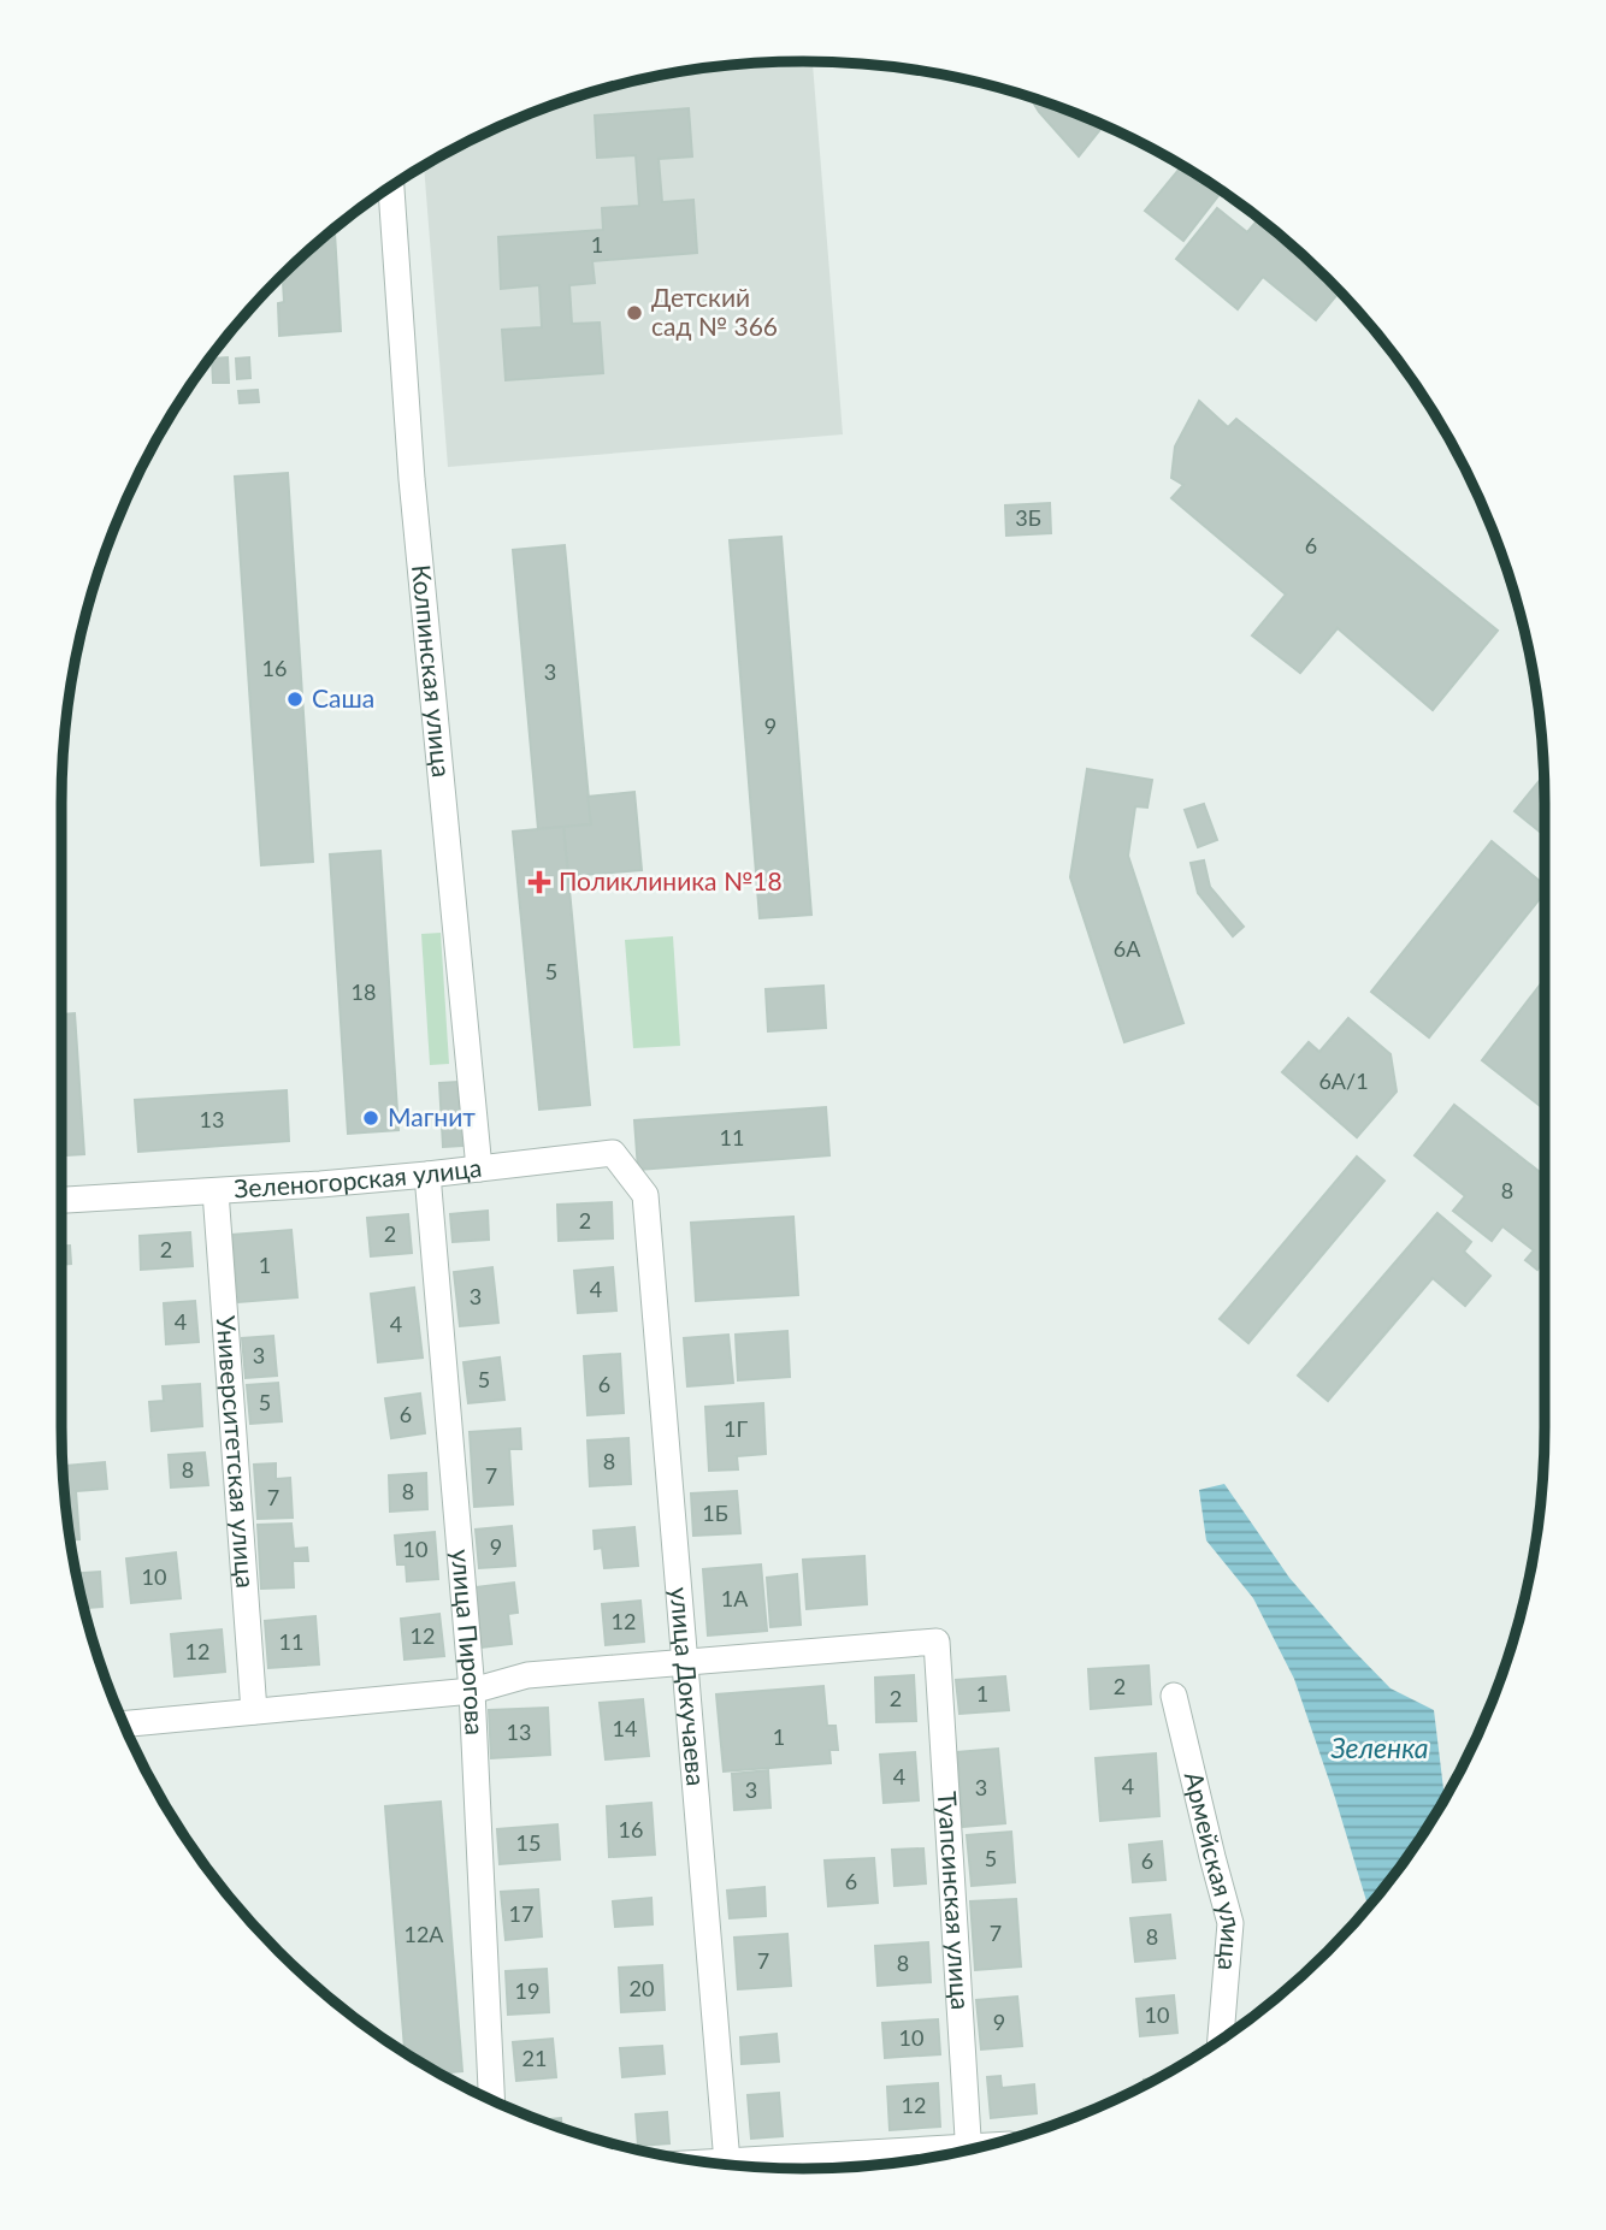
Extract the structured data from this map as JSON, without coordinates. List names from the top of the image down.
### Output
{
  "streets": {
    "street": [
      "Колпинская улица",
      "Зеленогорская улица",
      "Университетская улица",
      "улица Пирогова",
      "улица Докучаева",
      "Армейская улица",
      "Туапсинская улица"
    ]
  },
  "crossings": [
    ["Колпинская улица", "Зеленогорская улица"],
    ["Зеленогорская улица", "Университетская улица"],
    ["Зеленогорская улица", "улица Пирогова"],
    ["Зеленогорская улица", "улица Докучаева"],
    ["улица Докучаева", "Туапсинская улица"]
  ],
  "water": ["Зеленка"],
  "places": {
    "other": ["Детский сад № 366", "Саша", "Магнит"],
    "health": ["Поликлиника №18"]
  },
  "house_numbers": [
    "1",
    "3Б",
    "6",
    "16",
    "3",
    "9",
    "6А",
    "5",
    "18",
    "6А/1",
    "13",
    "11",
    "8",
    "2",
    "2",
    "2",
    "1",
    "4",
    "3",
    "4",
    "4",
    "3",
    "5",
    "6",
    "5",
    "6",
    "1Г",
    "8",
    "8",
    "7",
    "8",
    "7",
    "1Б",
    "9",
    "10",
    "10",
    "1А",
    "12",
    "12",
    "11",
    "12",
    "2",
    "1",
    "2",
    "14",
    "13",
    "1",
    "4",
    "4",
    "3",
    "3",
    "16",
    "15",
    "5",
    "6",
    "6",
    "17",
    "7",
    "12А",
    "8",
    "7",
    "8",
    "20",
    "19",
    "10",
    "9",
    "10",
    "21",
    "12"
  ]
}
